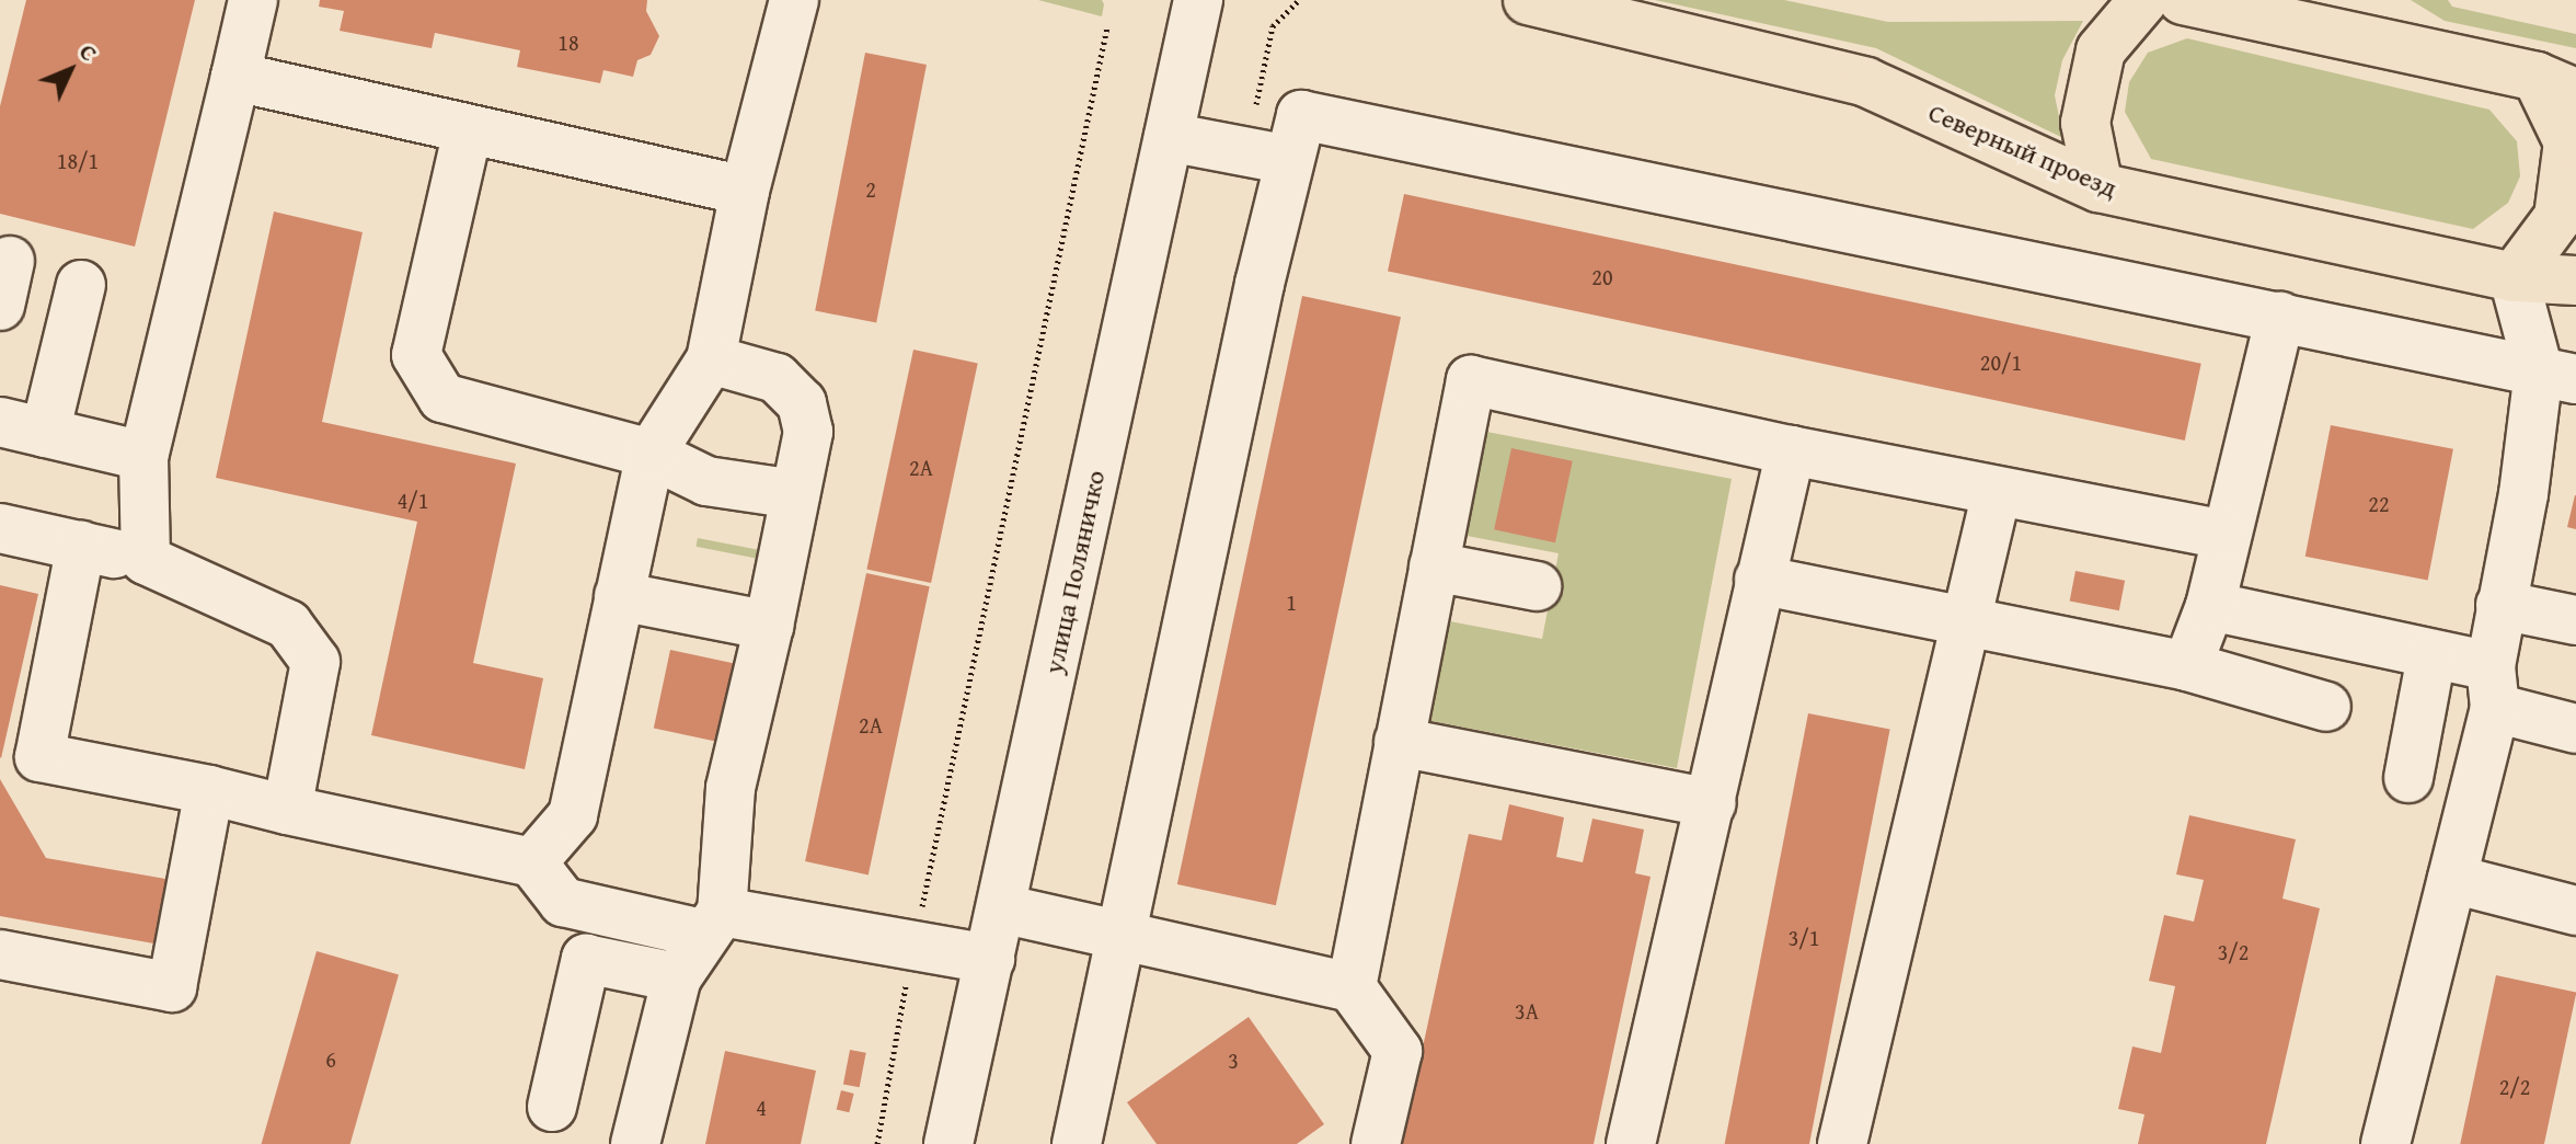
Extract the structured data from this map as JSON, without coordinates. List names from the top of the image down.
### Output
{
  "streets": {
    "main road": ["Северный проезд"],
    "street": ["улица Поляничко"]
  },
  "house_numbers": [
    "18",
    "18/1",
    "2",
    "20",
    "20/1",
    "2А",
    "4/1",
    "22",
    "1",
    "2А",
    "3/1",
    "3/2",
    "3А",
    "6",
    "3",
    "2/2",
    "4"
  ],
  "north": "top right"
}
